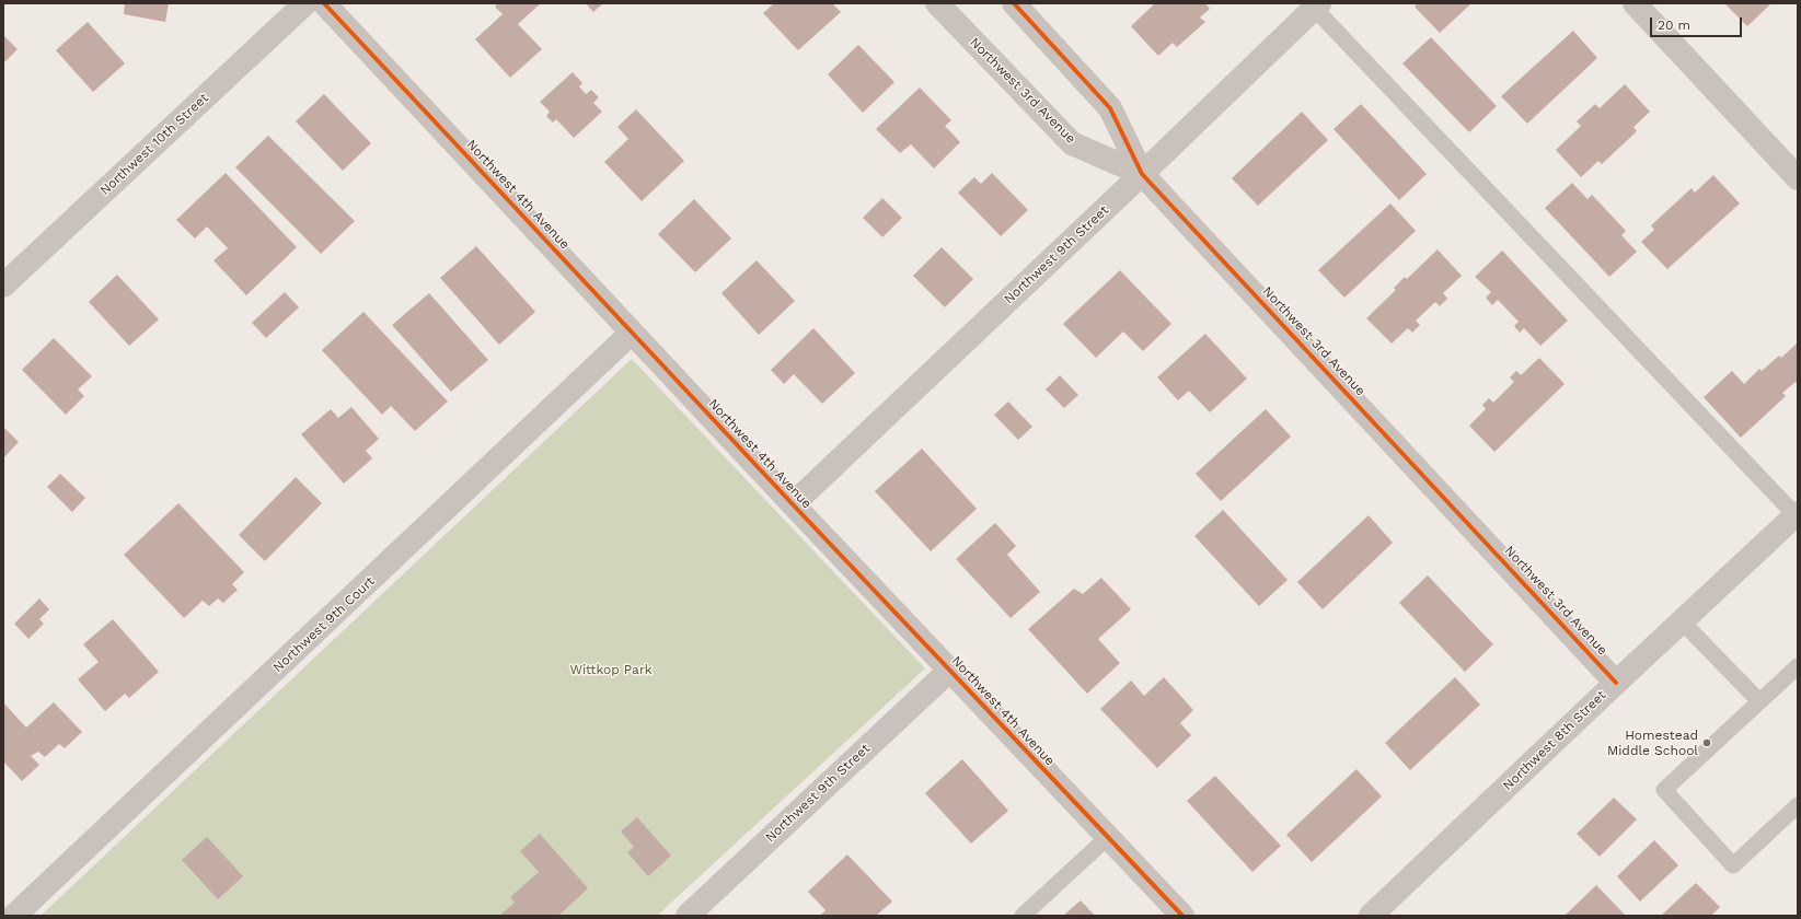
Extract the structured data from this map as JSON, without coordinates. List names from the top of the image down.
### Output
{
  "streets": {
    "street": [
      "Northwest 3rd Avenue",
      "Northwest 10th Street",
      "Northwest 4th Avenue",
      "Northwest 9th Street",
      "Northwest 9th Court",
      "Northwest 8th Street"
    ]
  },
  "crossings": [
    ["Northwest 3rd Avenue", "Northwest 9th Street"],
    ["Northwest 3rd Avenue", "Northwest 8th Street"],
    ["Northwest 4th Avenue", "Northwest 9th Street"],
    ["Northwest 4th Avenue", "Northwest 9th Court"]
  ],
  "parks": ["Wittkop Park"],
  "places": ["Homestead Middle School"],
  "scale_bar": "20 m"
}
